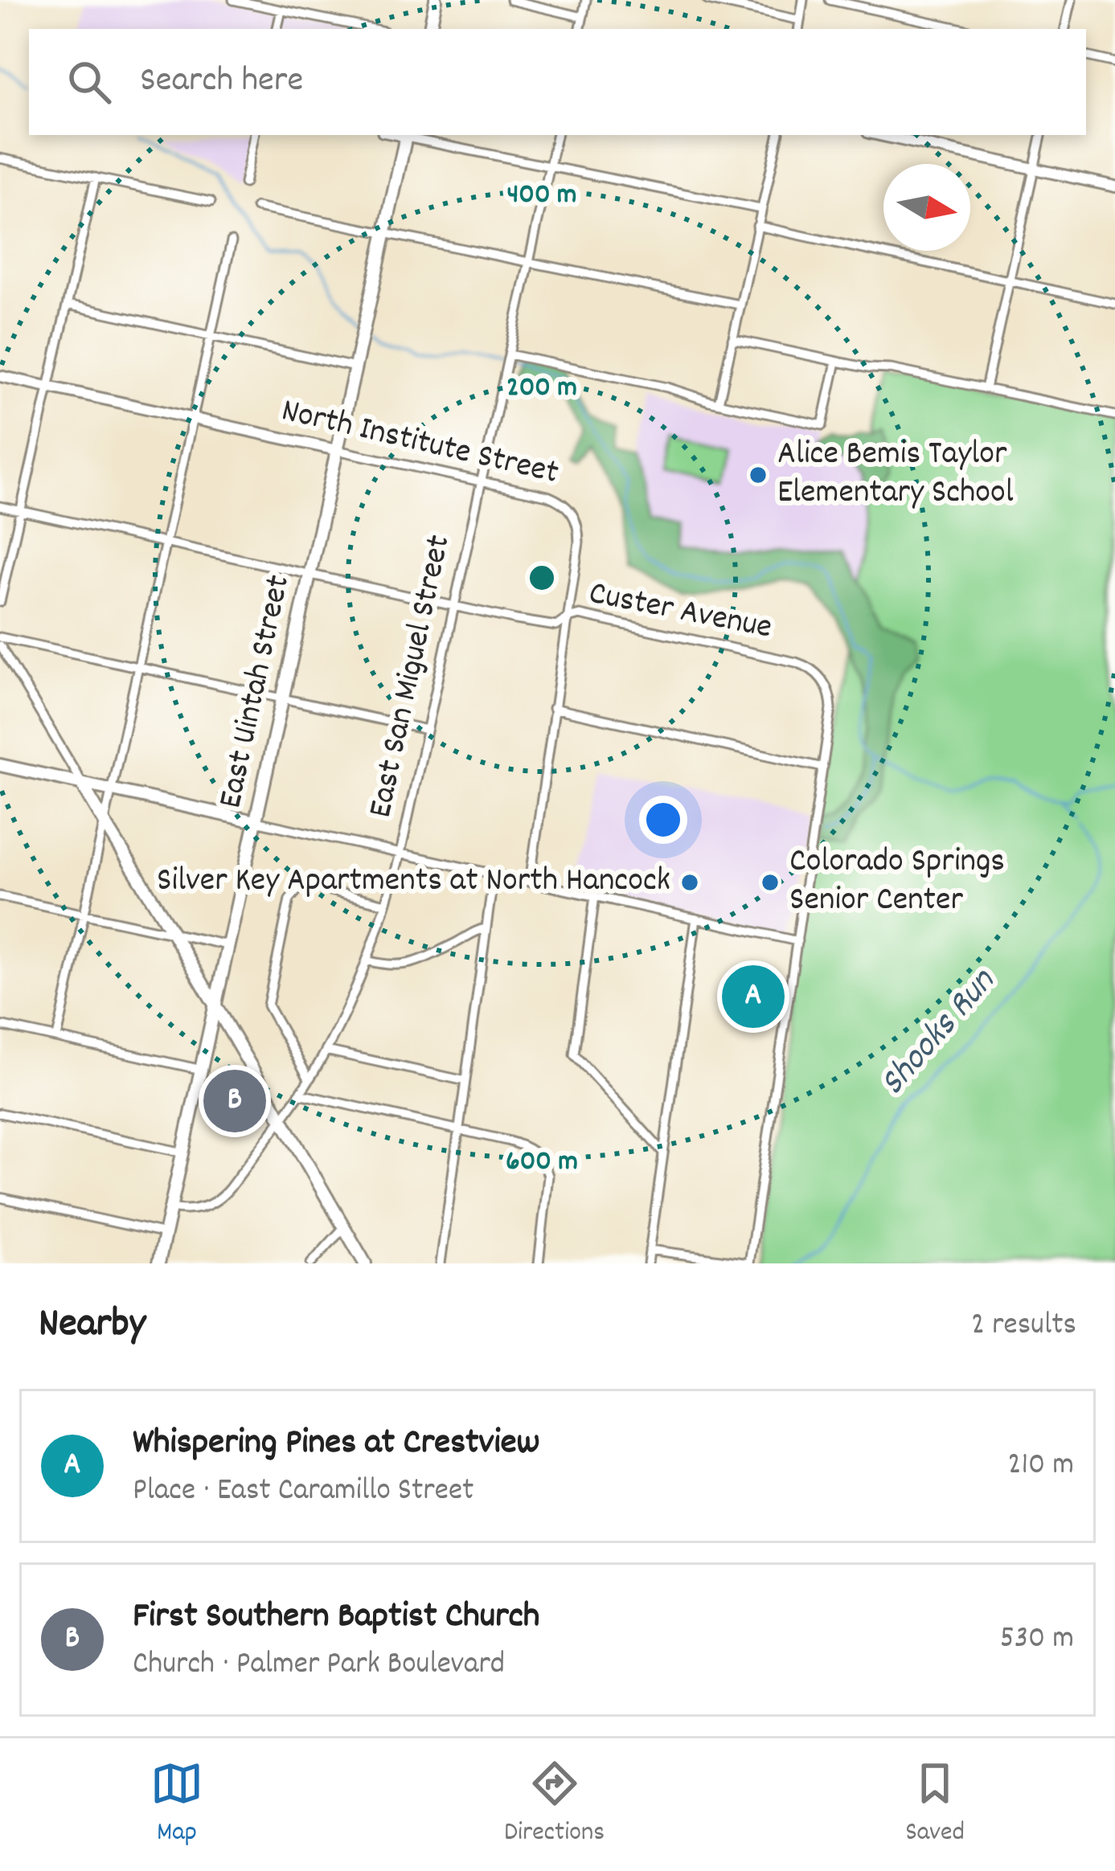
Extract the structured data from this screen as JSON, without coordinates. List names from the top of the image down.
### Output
{
  "streets": {
    "main road": ["East Uintah Street"],
    "street": ["North Institute Street", "Custer Avenue", "East San Miguel Street"]
  },
  "crossings": [
    ["North Institute Street", "Custer Avenue"],
    ["North Institute Street", "East San Miguel Street"],
    ["North Institute Street", "East Uintah Street"],
    ["Custer Avenue", "East San Miguel Street"],
    ["Custer Avenue", "East Uintah Street"],
    ["East San Miguel Street", "East Uintah Street"]
  ],
  "water": ["Shooks Run"],
  "places": ["Alice Bemis Taylor Elementary School", "Silver Key Apartments at North Hancock", "Colorado Springs Senior Center"],
  "north": "right",
  "page": {
    "search": "Search here",
    "pins": ["A", "B"],
    "heading": ["Nearby", "2 results"],
    "list": [
      {
        "mark": "A",
        "name": "Whispering Pines at Crestview",
        "note": "Place · East Caramillo Street",
        "value": "210 m"
      },
      {
        "mark": "B",
        "name": "First Southern Baptist Church",
        "note": "Church · Palmer Park Boulevard",
        "value": "530 m"
      }
    ],
    "nav": ["Map", "Directions", "Saved"]
  },
  "rings": ["400 m", "200 m", "600 m"]
}
